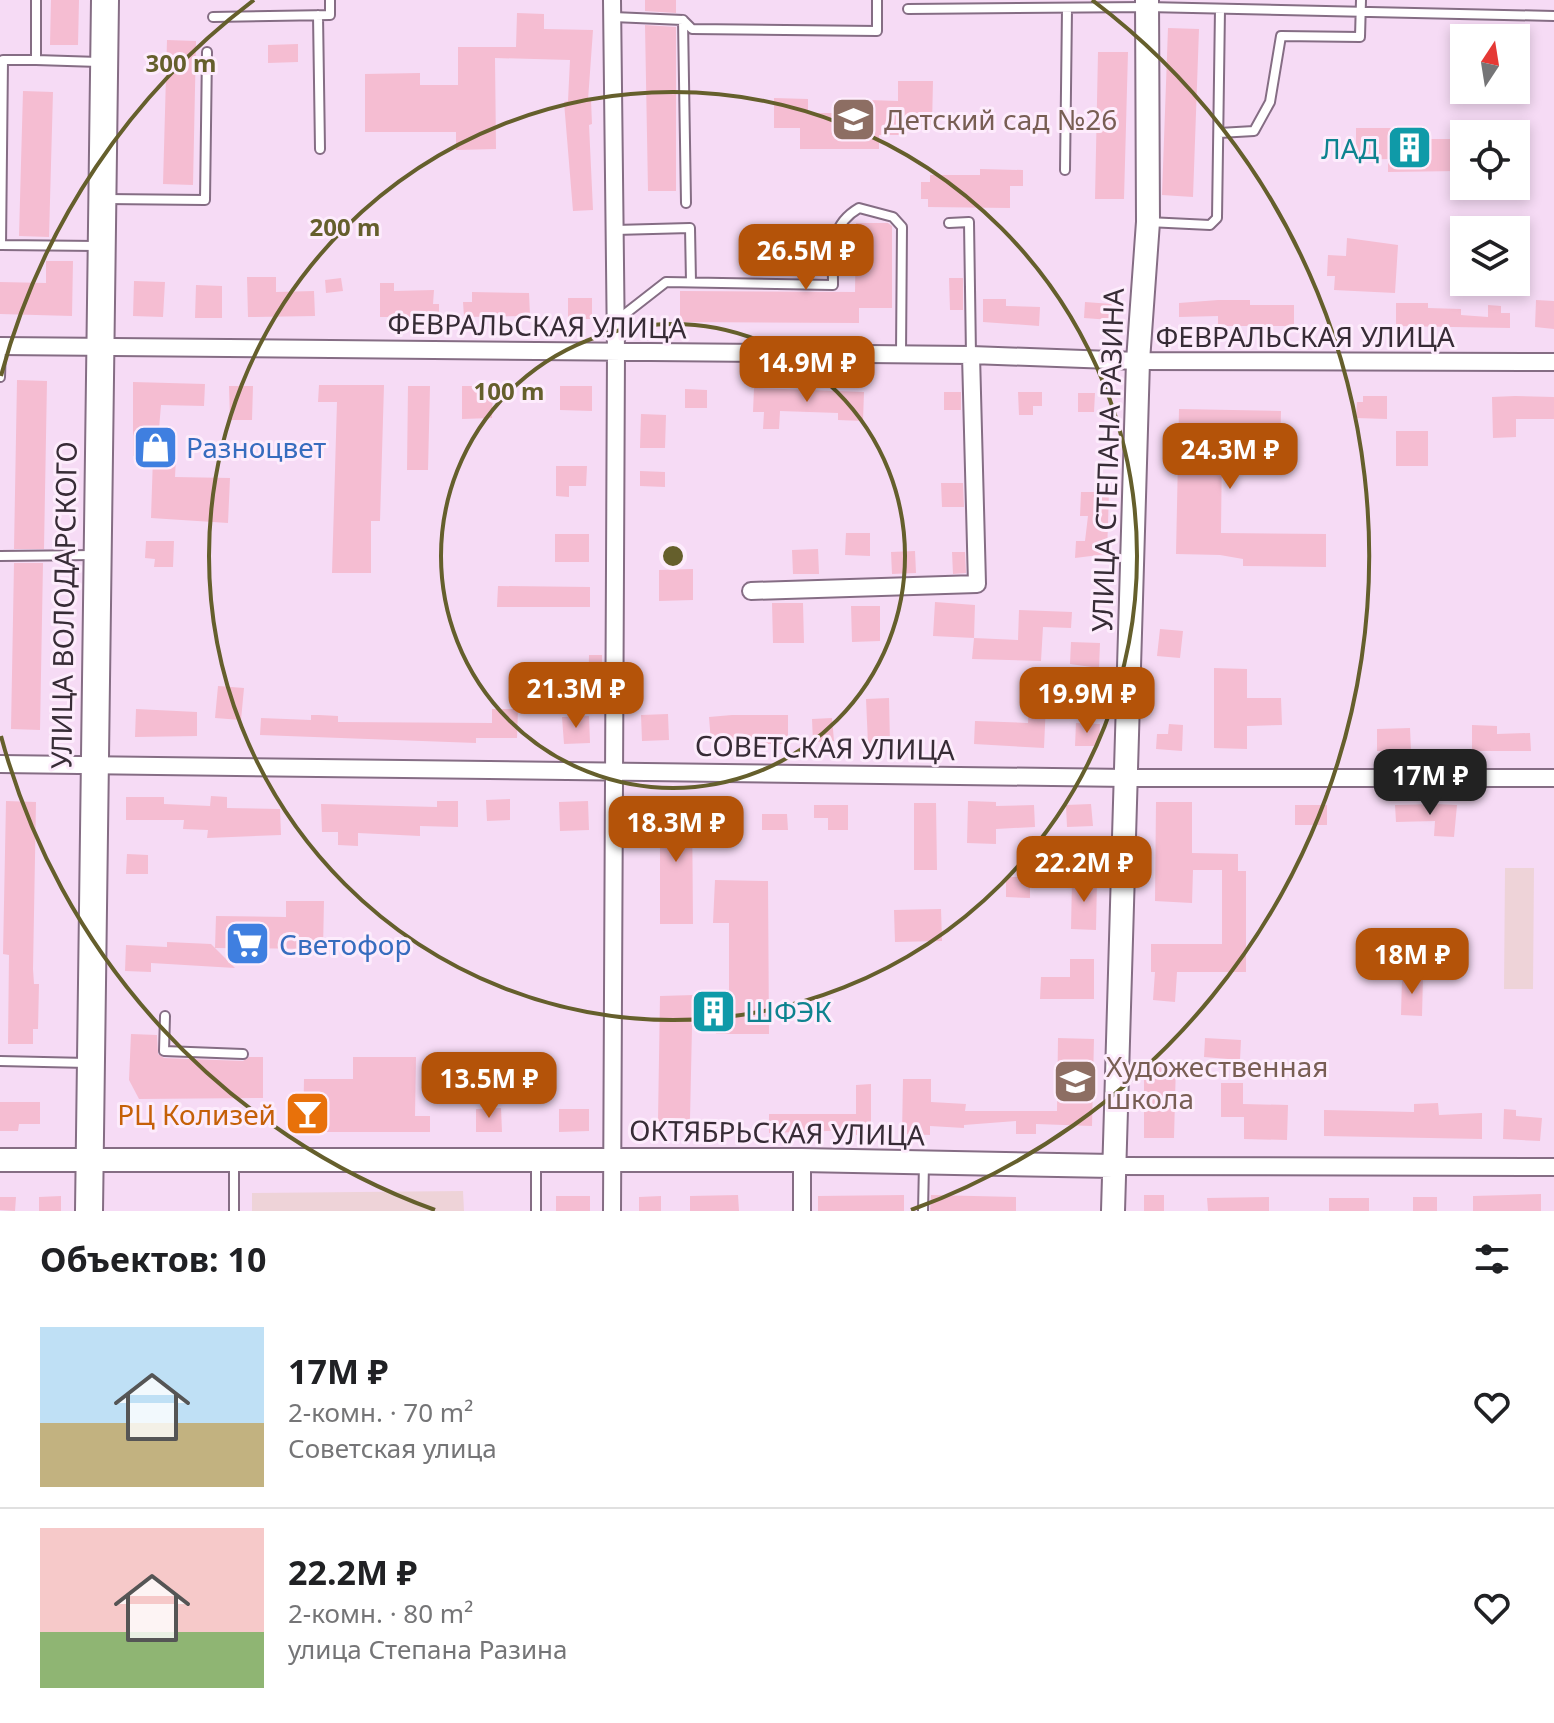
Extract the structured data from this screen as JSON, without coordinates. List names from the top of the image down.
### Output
{
  "streets": {
    "main road": ["УЛИЦА СТЕПАНА РАЗИНА", "УЛИЦА ВОЛОДАРСКОГО", "ОКТЯБРЬСКАЯ УЛИЦА"],
    "street": ["ФЕВРАЛЬСКАЯ УЛИЦА", "СОВЕТСКАЯ УЛИЦА"]
  },
  "crossings": [
    ["ФЕВРАЛЬСКАЯ УЛИЦА", "УЛИЦА СТЕПАНА РАЗИНА"],
    ["ФЕВРАЛЬСКАЯ УЛИЦА", "УЛИЦА ВОЛОДАРСКОГО"],
    ["УЛИЦА СТЕПАНА РАЗИНА", "СОВЕТСКАЯ УЛИЦА"],
    ["УЛИЦА СТЕПАНА РАЗИНА", "ОКТЯБРЬСКАЯ УЛИЦА"],
    ["УЛИЦА ВОЛОДАРСКОГО", "СОВЕТСКАЯ УЛИЦА"],
    ["УЛИЦА ВОЛОДАРСКОГО", "ОКТЯБРЬСКАЯ УЛИЦА"]
  ],
  "places": {
    "school or university": ["Детский сад №26", "Художественная школа"],
    "building": ["ЛАД", "ШФЭК"],
    "shop": ["Разноцвет"],
    "supermarket": ["Светофор"],
    "bar": ["РЦ Колизей"]
  },
  "north": "top",
  "page": {
    "price": [
      "26.5M ₽",
      "14.9M ₽",
      "24.3M ₽",
      "21.3M ₽",
      "19.9M ₽",
      "17M ₽",
      "18.3M ₽",
      "22.2M ₽",
      "18M ₽",
      "13.5M ₽"
    ],
    "heading": "Объектов: 10",
    "list": [
      {
        "name": "17M ₽",
        "note": "2-комн. · 70 m² · Советская улица"
      },
      {
        "name": "22.2M ₽",
        "note": "2-комн. · 80 m² · улица Степана Разина"
      }
    ]
  },
  "rings": ["300 m", "200 m", "100 m"]
}
